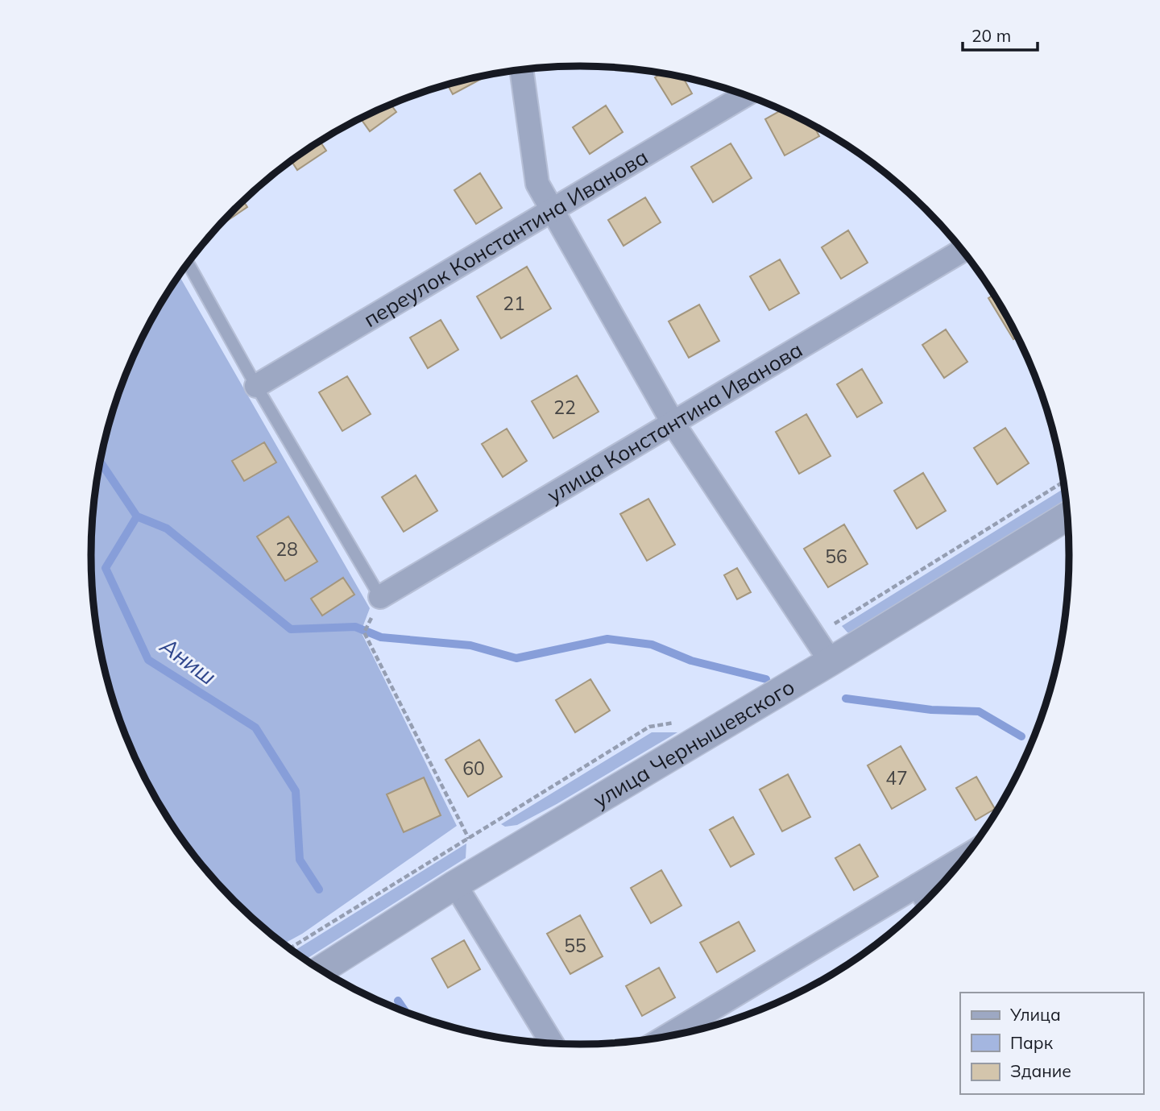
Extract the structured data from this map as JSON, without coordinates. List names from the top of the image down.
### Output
{
  "streets": {
    "street": ["переулок Константина Иванова", "улица Константина Иванова", "улица Чернышевского"]
  },
  "water": ["Аниш"],
  "house_numbers": [
    "21",
    "22",
    "28",
    "56",
    "60",
    "47",
    "55"
  ],
  "legend": ["Улица", "Парк", "Здание"],
  "scale_bar": "20 m"
}
